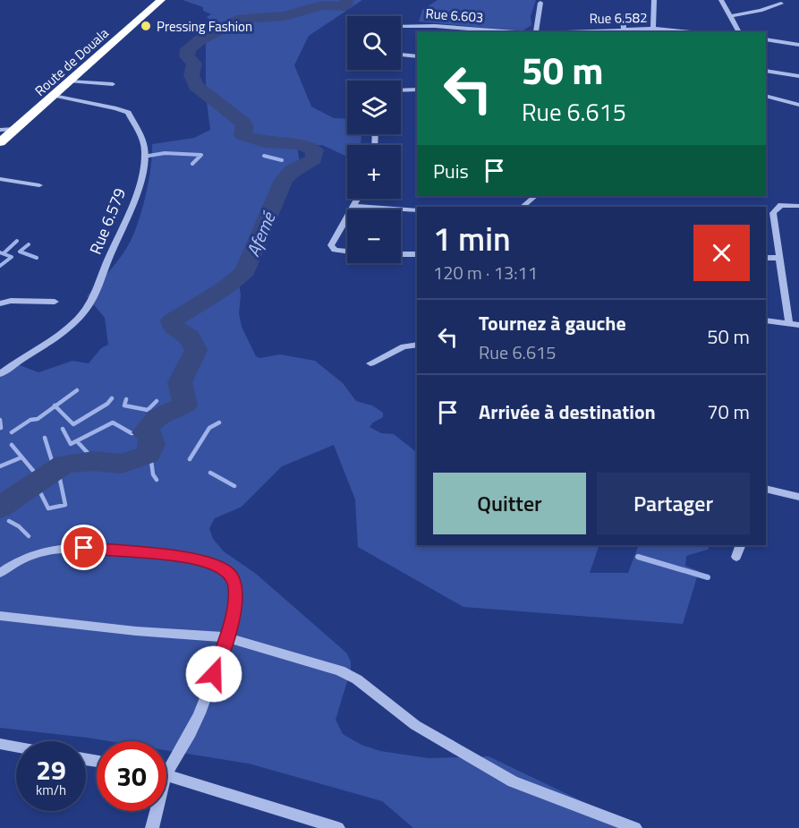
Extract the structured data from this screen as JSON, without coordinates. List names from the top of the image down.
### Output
{
  "streets": {
    "highway": ["Route de Douala"],
    "street": ["Rue 6.603", "Rue 6.582", "Rue 6.579"]
  },
  "crossings": [
    ["Route de Douala", "Rue 6.579"]
  ],
  "water": ["Afemé"],
  "places": ["Pressing Fashion"],
  "page": {
    "map_buttons": ["+", "−"],
    "turn": ["50 m", "Rue 6.615"],
    "then": "Puis",
    "heading": ["1 min", "120 m · 13:11"],
    "list": [
      {
        "name": "Tournez à gauche",
        "note": "Rue 6.615",
        "value": "50 m"
      },
      {
        "name": "Arrivée à destination",
        "value": "70 m"
      }
    ],
    "buttons": ["Quitter", "Partager"],
    "speed": "29 km/h",
    "limit": "30"
  }
}
